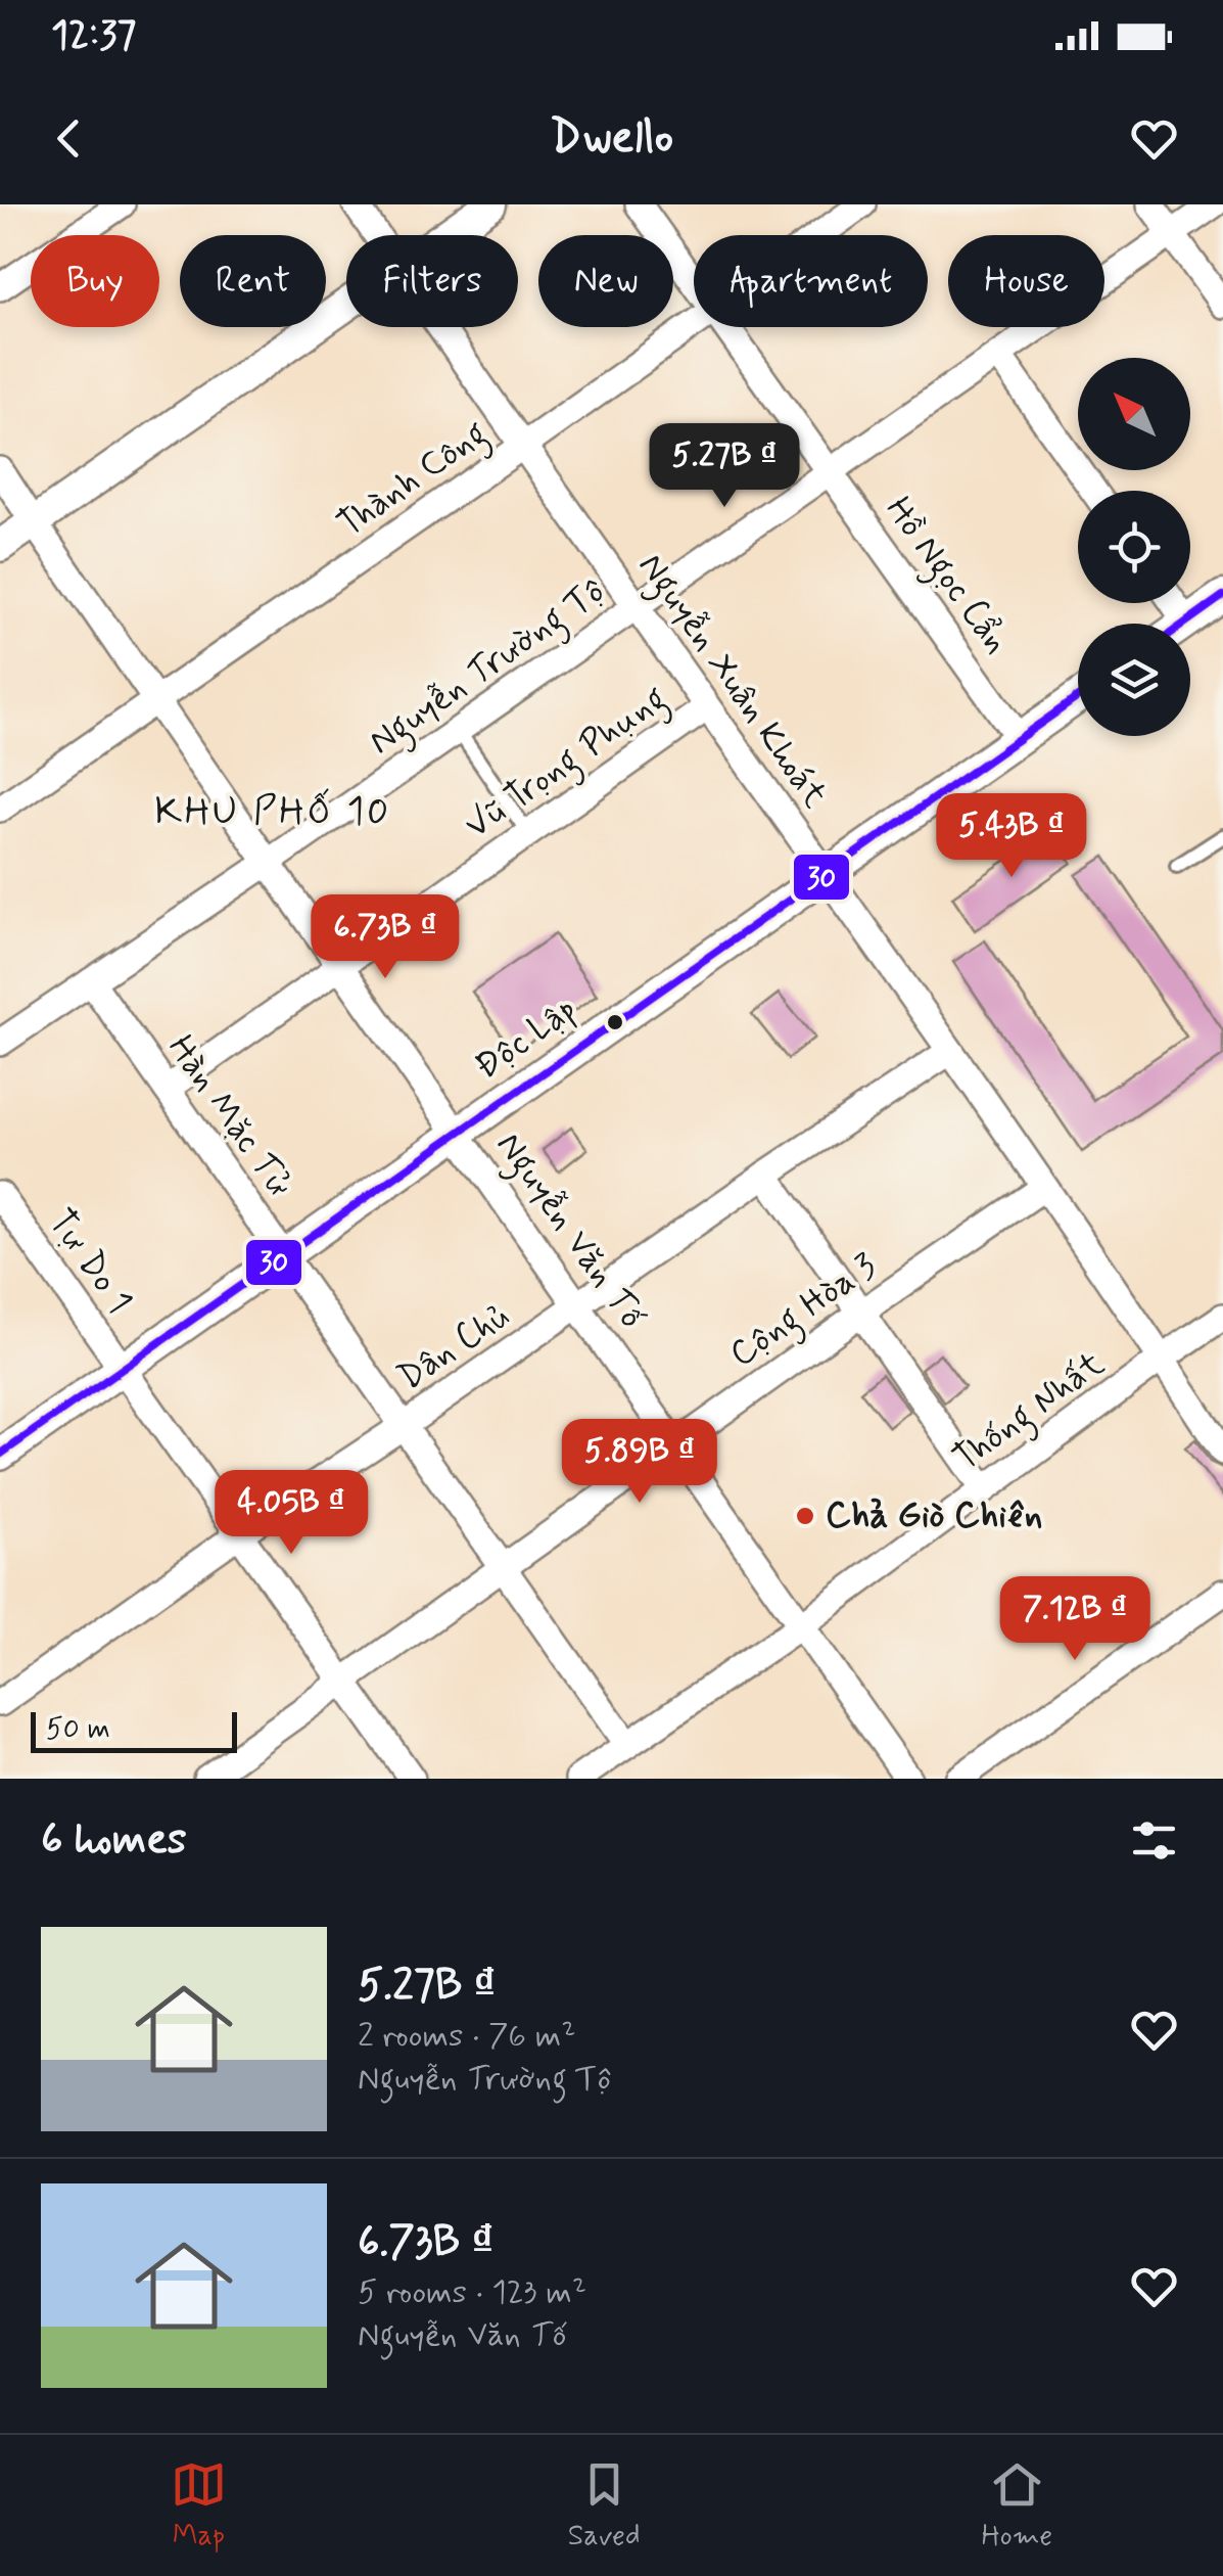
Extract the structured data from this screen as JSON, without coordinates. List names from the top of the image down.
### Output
{
  "streets": {
    "street": [
      "Thành Công",
      "Hồ Ngọc Cẩn",
      "Nguyễn Trường Tộ",
      "Nguyễn Xuân Khoát",
      "Vũ Trọng Phụng",
      "Độc Lập",
      "Hàn Mặc Tử",
      "Nguyễn Văn Tố",
      "Tự Do 1",
      "Cộng Hòa 3",
      "Dân Chủ",
      "Thống Nhất"
    ]
  },
  "crossings": [
    ["Thành Công", "Nguyễn Xuân Khoát"],
    ["Thành Công", "Nguyễn Văn Tố"],
    ["Hồ Ngọc Cẩn", "Nguyễn Trường Tộ"],
    ["Hồ Ngọc Cẩn", "Độc Lập"],
    ["Nguyễn Trường Tộ", "Nguyễn Xuân Khoát"],
    ["Nguyễn Trường Tộ", "Hàn Mặc Tử"],
    ["Nguyễn Trường Tộ", "Nguyễn Văn Tố"],
    ["Nguyễn Xuân Khoát", "Vũ Trọng Phụng"],
    ["Nguyễn Xuân Khoát", "Độc Lập"],
    ["Nguyễn Xuân Khoát", "Cộng Hòa 3"],
    ["Nguyễn Xuân Khoát", "Dân Chủ"],
    ["Nguyễn Xuân Khoát", "Thống Nhất"],
    ["Vũ Trọng Phụng", "Hàn Mặc Tử"],
    ["Vũ Trọng Phụng", "Nguyễn Văn Tố"],
    ["Độc Lập", "Hàn Mặc Tử"],
    ["Độc Lập", "Nguyễn Văn Tố"],
    ["Độc Lập", "Tự Do 1"],
    ["Hàn Mặc Tử", "Cộng Hòa 3"],
    ["Hàn Mặc Tử", "Dân Chủ"],
    ["Hàn Mặc Tử", "Thống Nhất"],
    ["Nguyễn Văn Tố", "Cộng Hòa 3"],
    ["Nguyễn Văn Tố", "Dân Chủ"],
    ["Nguyễn Văn Tố", "Thống Nhất"],
    ["Tự Do 1", "Cộng Hòa 3"],
    ["Tự Do 1", "Dân Chủ"]
  ],
  "districts": ["KHU PHỐ 10"],
  "places": ["Chả Giò Chiên"],
  "lines": ["transit line 30"],
  "scale_bar": "50 m",
  "north": "top left",
  "page": {
    "status": "12:37",
    "header": "Dwello",
    "chip": [
      "Buy",
      "Rent",
      "Filters",
      "New",
      "Apartment",
      "House"
    ],
    "price": [
      "5.27B ₫",
      "5.43B ₫",
      "6.73B ₫",
      "5.89B ₫",
      "4.05B ₫",
      "7.12B ₫"
    ],
    "scale": "50 m",
    "heading": "6 homes",
    "list": [
      {
        "name": "5.27B ₫",
        "note": "2 rooms · 76 m² · Nguyễn Trường Tộ"
      },
      {
        "name": "6.73B ₫",
        "note": "5 rooms · 123 m² · Nguyễn Văn Tố"
      }
    ],
    "tabs": ["Map", "Saved", "Home"]
  }
}
